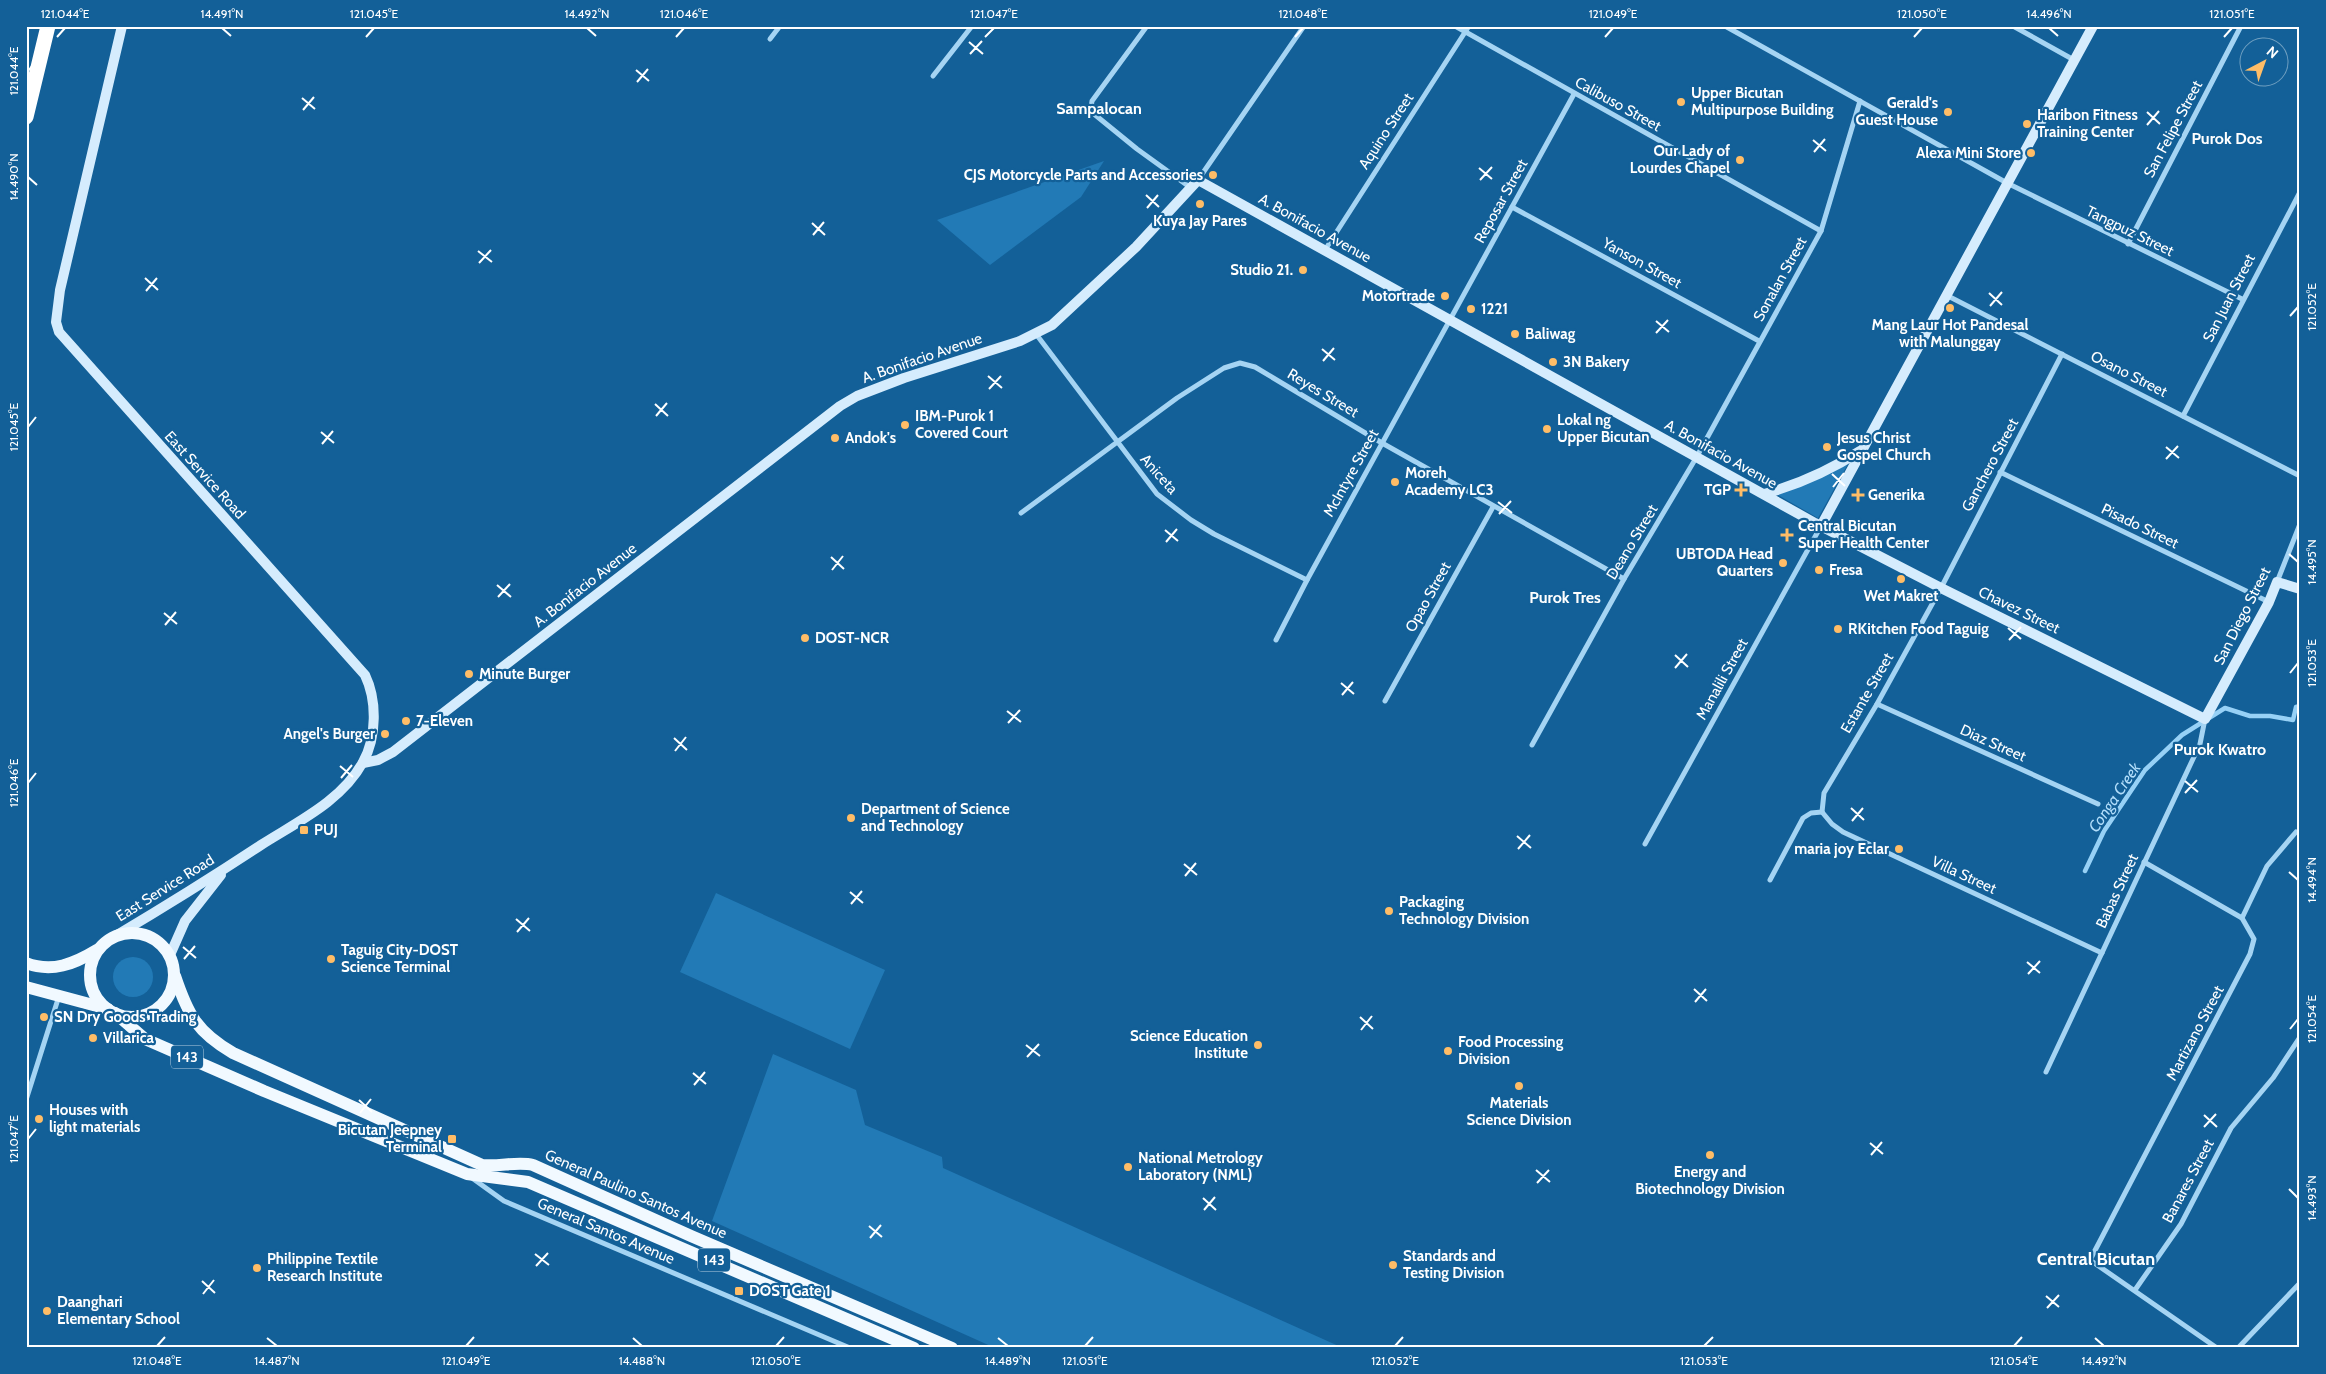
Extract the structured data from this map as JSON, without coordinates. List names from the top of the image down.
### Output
{
  "streets": {
    "main road": ["143", "General Paulino Santos Avenue"],
    "street": [
      "Calibuso Street",
      "San Felipe Street",
      "Aquino Street",
      "Reposar Street",
      "A. Bonifacio Avenue",
      "Tangpuz Street",
      "Yanson Street",
      "Sonalan Street",
      "San Juan Street",
      "Osano Street",
      "Reyes Street",
      "Ganchero Street",
      "McIntyre Street",
      "Aniceta",
      "East Service Road",
      "Pisado Street",
      "Deano Street",
      "Opao Street",
      "Chavez Street",
      "San Diego Street",
      "Manalili Street",
      "Estante Street",
      "Diaz Street",
      "Villa Street",
      "Babas Street",
      "Martizano Street",
      "Banares Street",
      "General Santos Avenue"
    ]
  },
  "crossings": [
    ["Calibuso Street", "Aquino Street"],
    ["Calibuso Street", "Reposar Street"],
    ["Calibuso Street", "Sonalan Street"],
    ["San Felipe Street", "Tangpuz Street"],
    ["Aquino Street", "A. Bonifacio Avenue"],
    ["Reposar Street", "A. Bonifacio Avenue"],
    ["Reposar Street", "Yanson Street"],
    ["Reposar Street", "McIntyre Street"],
    ["A. Bonifacio Avenue", "Sonalan Street"],
    ["A. Bonifacio Avenue", "McIntyre Street"],
    ["A. Bonifacio Avenue", "Aniceta"],
    ["A. Bonifacio Avenue", "East Service Road"],
    ["A. Bonifacio Avenue", "Deano Street"],
    ["A. Bonifacio Avenue", "Chavez Street"],
    ["A. Bonifacio Avenue", "Manalili Street"],
    ["Tangpuz Street", "Sonalan Street"],
    ["Tangpuz Street", "San Juan Street"],
    ["Yanson Street", "Sonalan Street"],
    ["Sonalan Street", "Deano Street"],
    ["San Juan Street", "Osano Street"],
    ["Osano Street", "Ganchero Street"],
    ["Reyes Street", "McIntyre Street"],
    ["Reyes Street", "Aniceta"],
    ["Reyes Street", "Deano Street"],
    ["Reyes Street", "Opao Street"],
    ["Ganchero Street", "Pisado Street"],
    ["Ganchero Street", "Chavez Street"],
    ["Ganchero Street", "Estante Street"],
    ["McIntyre Street", "Aniceta"],
    ["East Service Road", "143"],
    ["East Service Road", "General Paulino Santos Avenue"],
    ["Pisado Street", "San Diego Street"],
    ["Chavez Street", "San Diego Street"],
    ["Chavez Street", "Manalili Street"],
    ["Chavez Street", "Estante Street"],
    ["Chavez Street", "Babas Street"],
    ["San Diego Street", "Babas Street"],
    ["Estante Street", "Diaz Street"],
    ["Estante Street", "Villa Street"],
    ["Villa Street", "Babas Street"],
    ["Martizano Street", "Banares Street"],
    ["143", "General Paulino Santos Avenue"],
    ["General Paulino Santos Avenue", "General Santos Avenue"]
  ],
  "districts": [
    "Sampalocan",
    "Purok Dos",
    "Purok Tres",
    "Purok Kwatro",
    "Central Bicutan"
  ],
  "water": ["Conga Creek"],
  "places": {
    "other": [
      "Upper Bicutan Multipurpose Building",
      "Gerald's Guest House",
      "Haribon Fitness Training Center",
      "Alexa Mini Store",
      "Our Lady of Lourdes Chapel",
      "CJS Motorcycle Parts and Accessories",
      "Kuya Jay Pares",
      "Studio 21.",
      "Motortrade",
      "Mang Laur Hot Pandesal with Malunggay",
      "1221",
      "Baliwag",
      "3N Bakery",
      "IBM-Purok 1 Covered Court",
      "Lokal ng Upper Bicutan",
      "Andok's",
      "Jesus Christ Gospel Church",
      "Moreh Academy LC3",
      "UBTODA Head Quarters",
      "Fresa",
      "Wet Makret",
      "RKitchen Food Taguig",
      "DOST-NCR",
      "Minute Burger",
      "7-Eleven",
      "Angel's Burger",
      "Department of Science and Technology",
      "maria joy Eclar",
      "Packaging Technology Division",
      "Taguig City-DOST Science Terminal",
      "SN Dry Goods Trading",
      "Villarica",
      "Science Education Institute",
      "Food Processing Division",
      "Materials Science Division",
      "Houses with light materials",
      "Energy and Biotechnology Division",
      "National Metrology Laboratory (NML)",
      "Standards and Testing Division",
      "Philippine Textile Research Institute",
      "Daanghari Elementary School"
    ],
    "health": ["TGP", "Generika", "Central Bicutan Super Health Center"],
    "transit": ["PUJ", "Bicutan Jeepney Terminal", "DOST Gate 1"]
  },
  "north": "top right",
  "coordinates": [
    "121.044°E",
    "14.491°N",
    "121.045°E",
    "14.492°N",
    "121.046°E",
    "121.047°E",
    "121.048°E",
    "121.049°E",
    "121.050°E",
    "14.496°N",
    "121.051°E",
    "14.490°N",
    "121.052°E",
    "14.495°N",
    "121.053°E",
    "14.494°N",
    "121.054°E",
    "14.493°N",
    "14.487°N",
    "14.488°N",
    "14.489°N"
  ]
}
